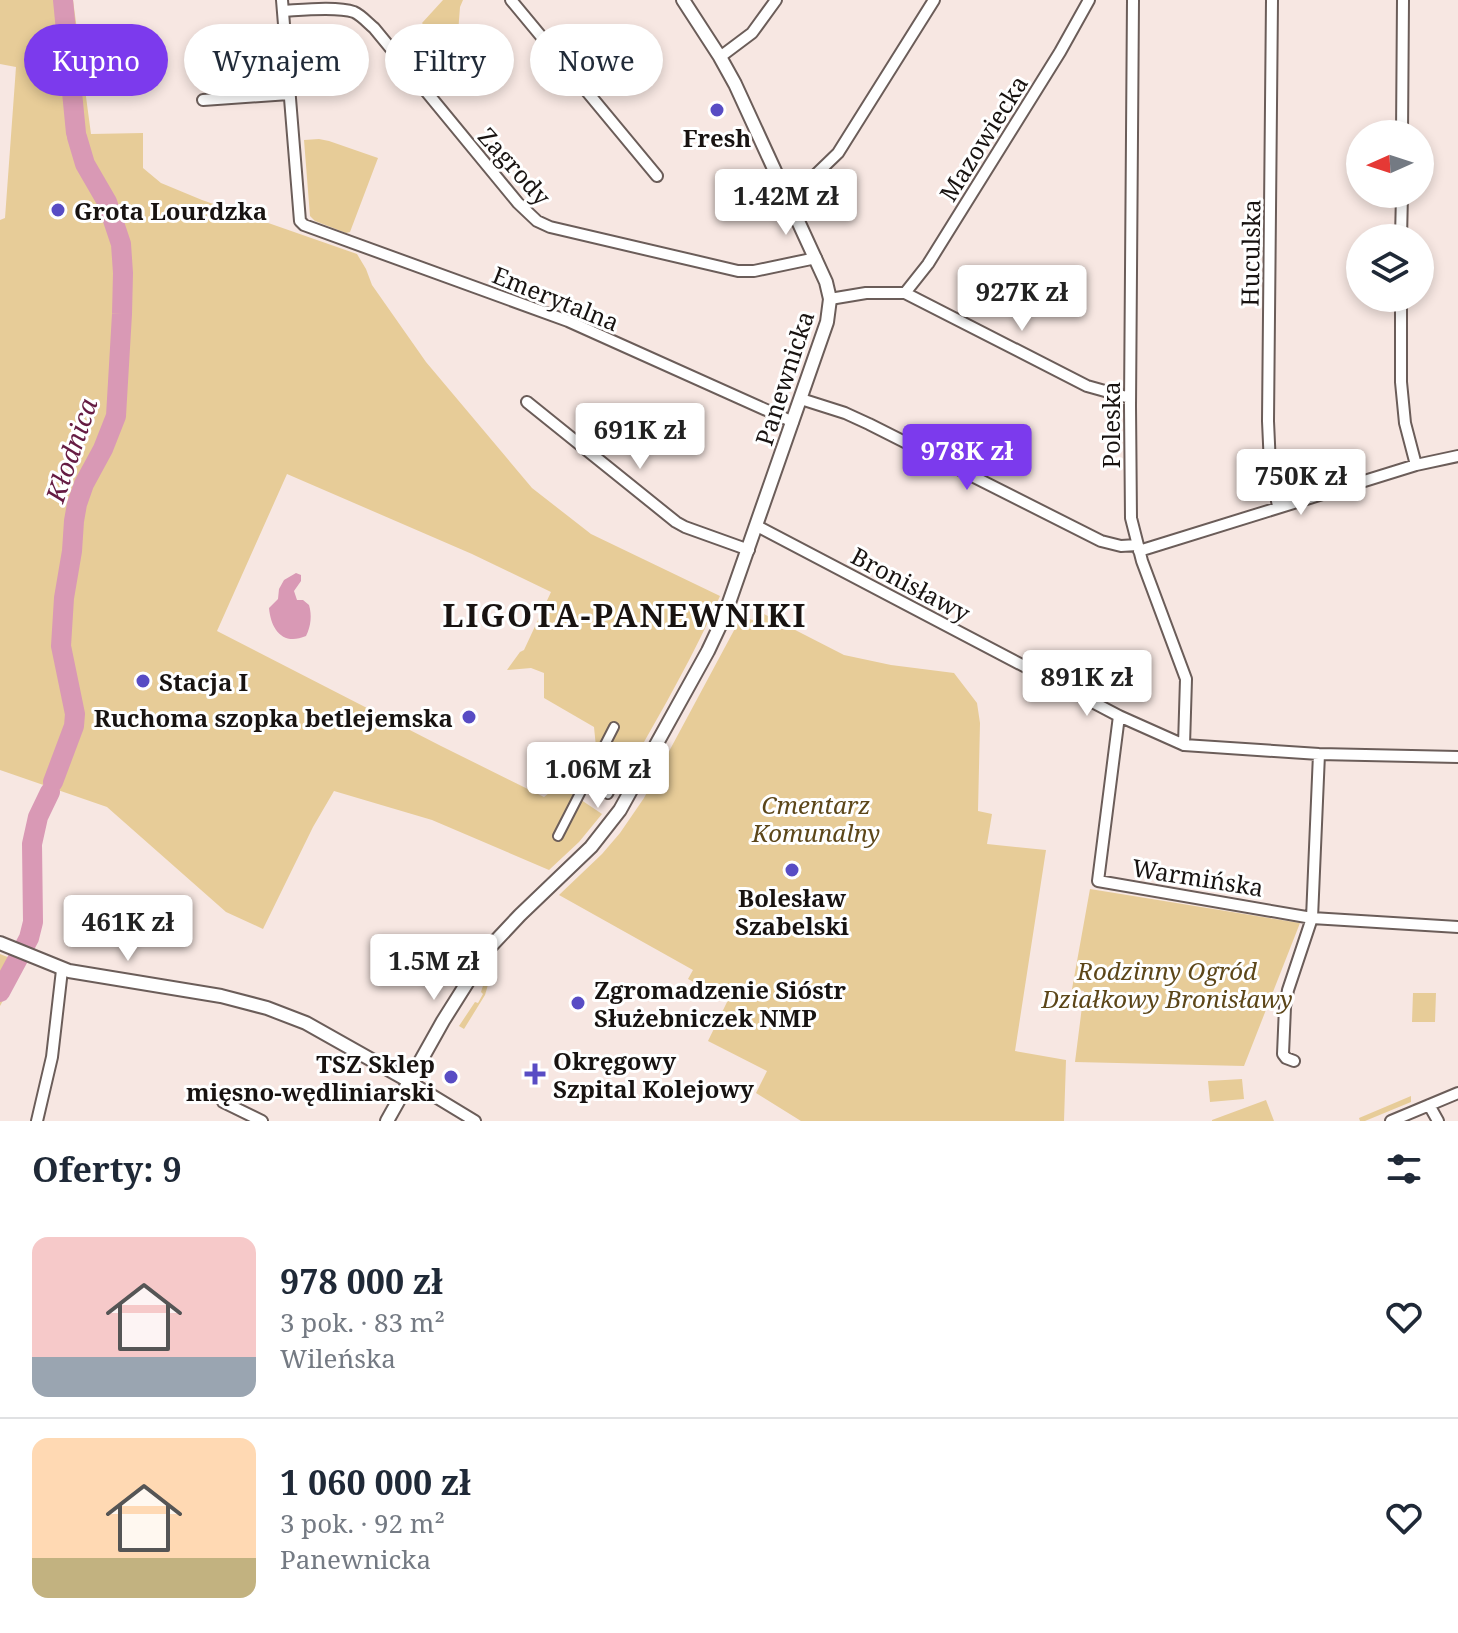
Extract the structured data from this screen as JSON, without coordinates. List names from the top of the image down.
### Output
{
  "streets": {
    "street": [
      "Mazowiecka",
      "Zagrody",
      "Huculska",
      "Emerytalna",
      "Panewnicka",
      "Poleska",
      "Bronisławy",
      "Warmińska"
    ]
  },
  "crossings": [
    ["Zagrody", "Panewnicka"],
    ["Emerytalna", "Panewnicka"],
    ["Panewnicka", "Bronisławy"],
    ["Poleska", "Bronisławy"],
    ["Bronisławy", "Warmińska"]
  ],
  "districts": ["LIGOTA-PANEWNIKI"],
  "water": ["Kłodnica"],
  "parks": ["Cmentarz Komunalny", "Rodzinny Ogród Działkowy Bronisławy"],
  "places": {
    "other": [
      "Fresh",
      "Grota Lourdzka",
      "Stacja I",
      "Ruchoma szopka betlejemska",
      "Bolesław Szabelski",
      "Zgromadzenie Sióstr Służebniczek NMP",
      "TSZ Sklep mięsno-wędliniarski"
    ],
    "health": ["Okręgowy Szpital Kolejowy"]
  },
  "north": "left",
  "page": {
    "chip": [
      "Kupno",
      "Wynajem",
      "Filtry",
      "Nowe"
    ],
    "price": [
      "1.42M zł",
      "927K zł",
      "691K zł",
      "978K zł",
      "750K zł",
      "891K zł",
      "1.06M zł",
      "461K zł",
      "1.5M zł"
    ],
    "heading": "Oferty: 9",
    "list": [
      {
        "name": "978 000 zł",
        "note": "3 pok. · 83 m² · Wileńska"
      },
      {
        "name": "1 060 000 zł",
        "note": "3 pok. · 92 m² · Panewnicka"
      }
    ]
  }
}
